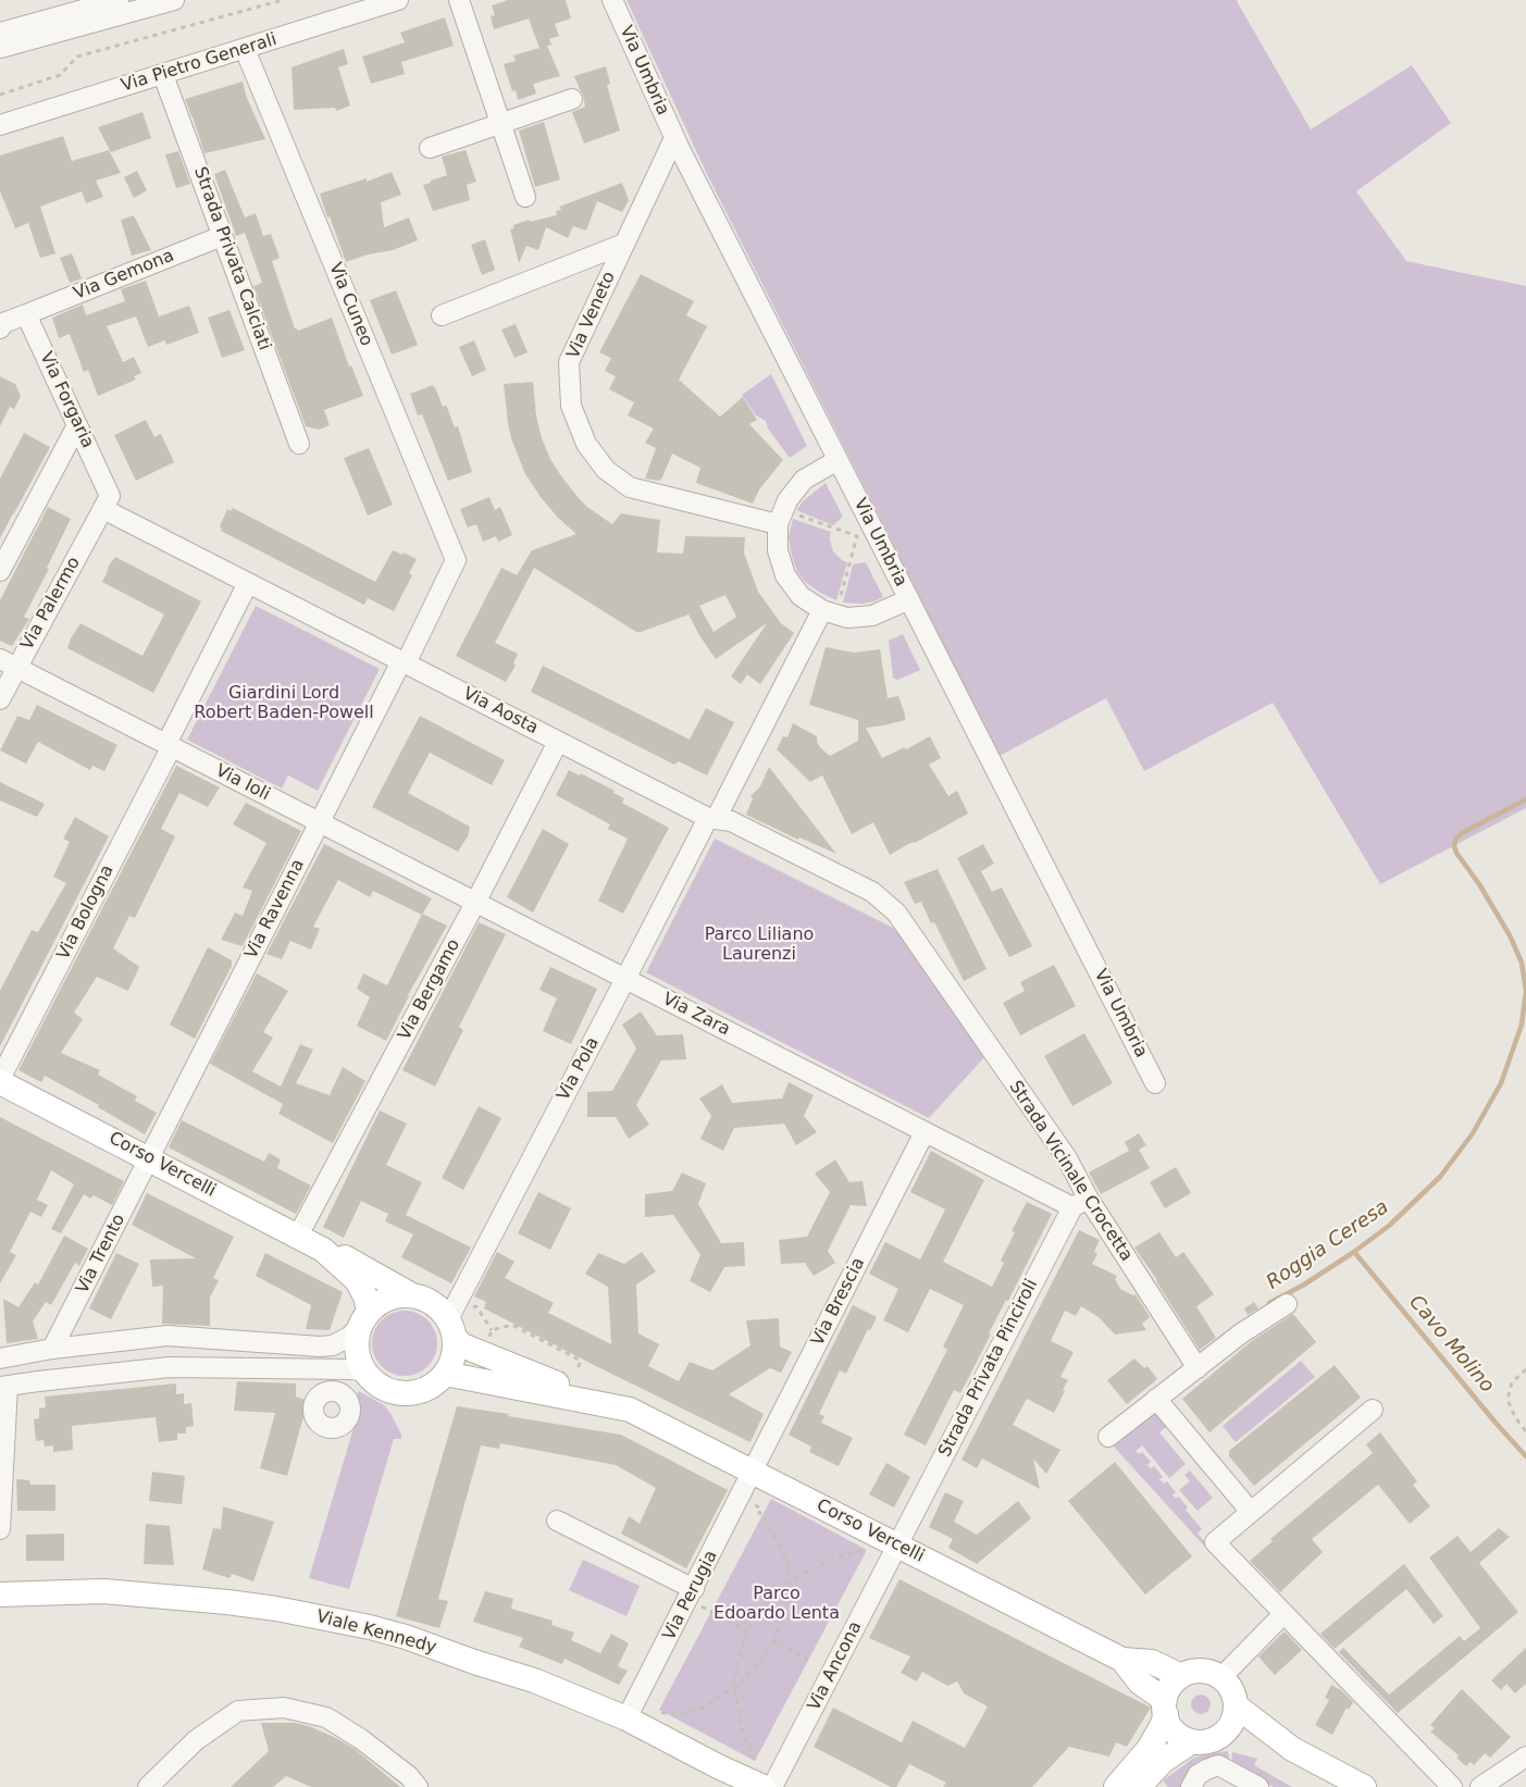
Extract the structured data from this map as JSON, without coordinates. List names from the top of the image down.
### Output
{
  "streets": {
    "main road": ["Corso Vercelli", "Viale Kennedy"],
    "street": [
      "Via Pietro Generali",
      "Via Umbria",
      "Strada Privata Calciati",
      "Via Gemona",
      "Via Cuneo",
      "Via Veneto",
      "Via Forgaria",
      "Via Palermo",
      "Via Aosta",
      "Via Ioli",
      "Via Ravenna",
      "Via Bologna",
      "Via Bergamo",
      "Via Zara",
      "Via Pola",
      "Strada Vicinale Crocetta",
      "Via Trento",
      "Via Brescia",
      "Strada Privata Pinciroli",
      "Via Perugia",
      "Via Ancona"
    ]
  },
  "crossings": [
    ["Via Pietro Generali", "Strada Privata Calciati"],
    ["Via Pietro Generali", "Via Cuneo"],
    ["Via Umbria", "Via Veneto"],
    ["Strada Privata Calciati", "Via Gemona"],
    ["Via Gemona", "Via Forgaria"],
    ["Via Cuneo", "Via Ravenna"],
    ["Via Forgaria", "Via Palermo"],
    ["Via Forgaria", "Via Aosta"],
    ["Via Palermo", "Via Aosta"],
    ["Via Palermo", "Via Ioli"],
    ["Via Aosta", "Via Ravenna"],
    ["Via Aosta", "Via Bologna"],
    ["Via Aosta", "Via Bergamo"],
    ["Via Aosta", "Via Pola"],
    ["Via Aosta", "Strada Vicinale Crocetta"],
    ["Via Ioli", "Via Ravenna"],
    ["Via Ioli", "Via Bologna"],
    ["Via Ioli", "Via Zara"],
    ["Via Ravenna", "Via Zara"],
    ["Via Ravenna", "Corso Vercelli"],
    ["Via Ravenna", "Via Trento"],
    ["Via Bologna", "Corso Vercelli"],
    ["Via Bergamo", "Via Zara"],
    ["Via Bergamo", "Corso Vercelli"],
    ["Via Zara", "Via Pola"],
    ["Via Zara", "Strada Vicinale Crocetta"],
    ["Via Zara", "Via Brescia"],
    ["Via Zara", "Strada Privata Pinciroli"],
    ["Via Pola", "Corso Vercelli"],
    ["Corso Vercelli", "Via Trento"],
    ["Corso Vercelli", "Via Brescia"],
    ["Corso Vercelli", "Strada Privata Pinciroli"],
    ["Corso Vercelli", "Via Perugia"],
    ["Corso Vercelli", "Via Ancona"],
    ["Strada Vicinale Crocetta", "Strada Privata Pinciroli"],
    ["Via Brescia", "Via Perugia"],
    ["Strada Privata Pinciroli", "Via Ancona"],
    ["Via Perugia", "Viale Kennedy"]
  ],
  "water": ["Roggia Ceresa", "Cavo Molino"],
  "parks": ["Giardini Lord Robert Baden-Powell", "Parco Liliano Laurenzi", "Parco Edoardo Lenta"]
}
